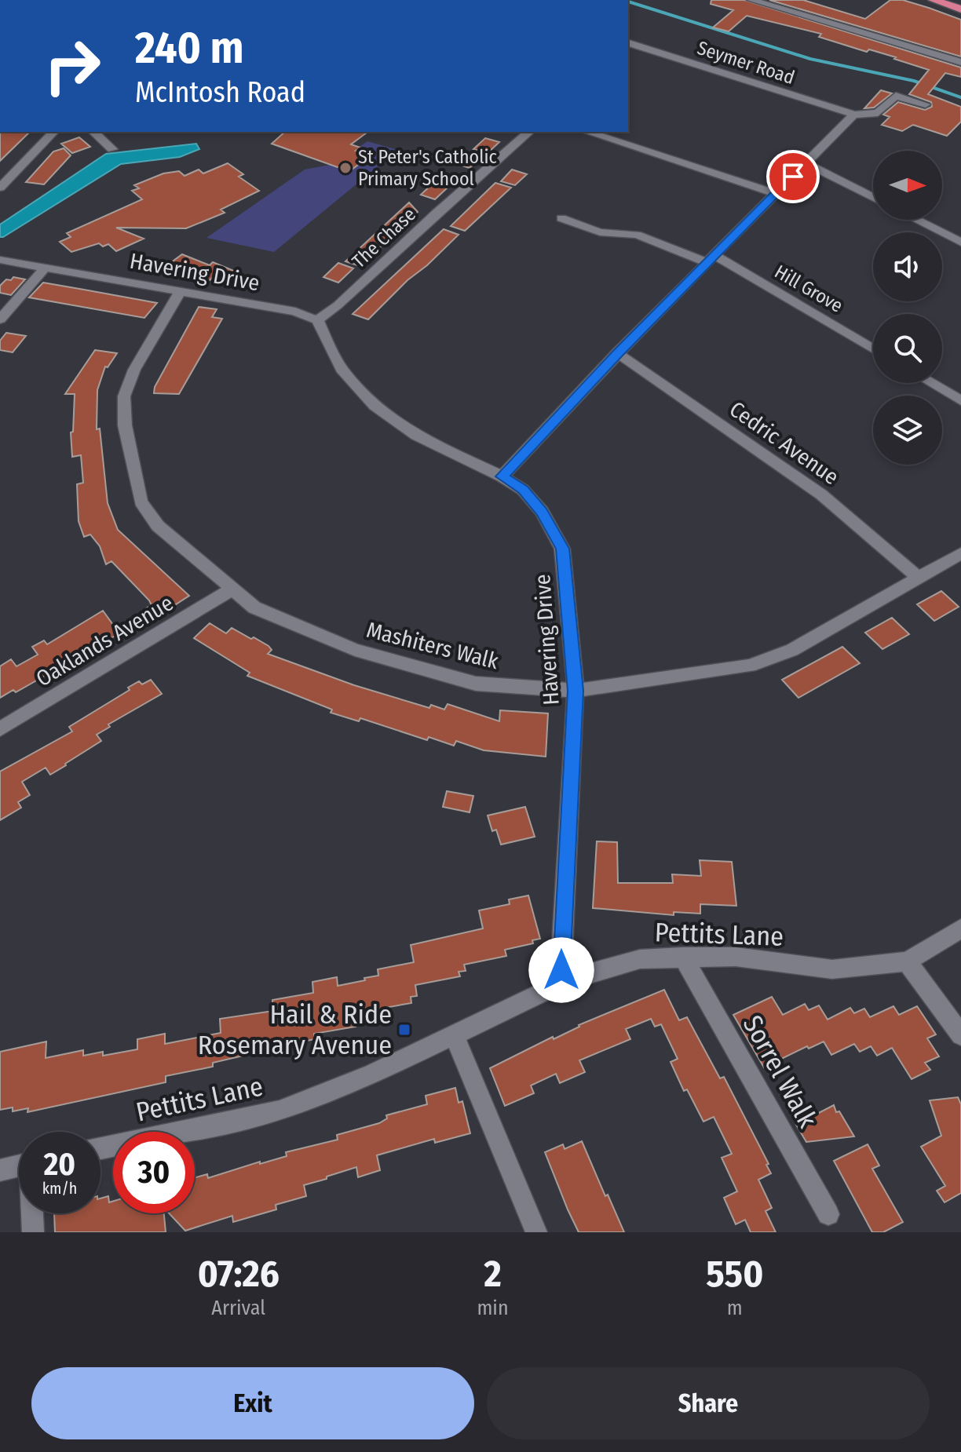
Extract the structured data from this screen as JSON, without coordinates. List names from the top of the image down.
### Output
{
  "streets": {
    "street": [
      "Seymer Road",
      "The Chase",
      "Havering Drive",
      "Hill Grove",
      "Cedric Avenue",
      "Oaklands Avenue",
      "Mashiters Walk",
      "Pettits Lane",
      "Sorrel Walk"
    ]
  },
  "crossings": [
    ["The Chase", "Havering Drive"],
    ["Havering Drive", "Mashiters Walk"],
    ["Havering Drive", "Pettits Lane"],
    ["Cedric Avenue", "Mashiters Walk"],
    ["Oaklands Avenue", "Mashiters Walk"],
    ["Pettits Lane", "Sorrel Walk"]
  ],
  "places": {
    "other": ["St Peter's Catholic Primary School"],
    "transit": ["Hail & Ride Rosemary Avenue"]
  },
  "north": "right",
  "page": {
    "turn": ["240 m", "McIntosh Road"],
    "speed": "20 km/h",
    "limit": "30",
    "eta": [
      "07:26",
      "Arrival",
      "2",
      "min",
      "550",
      "m"
    ],
    "buttons": ["Exit", "Share"]
  }
}
